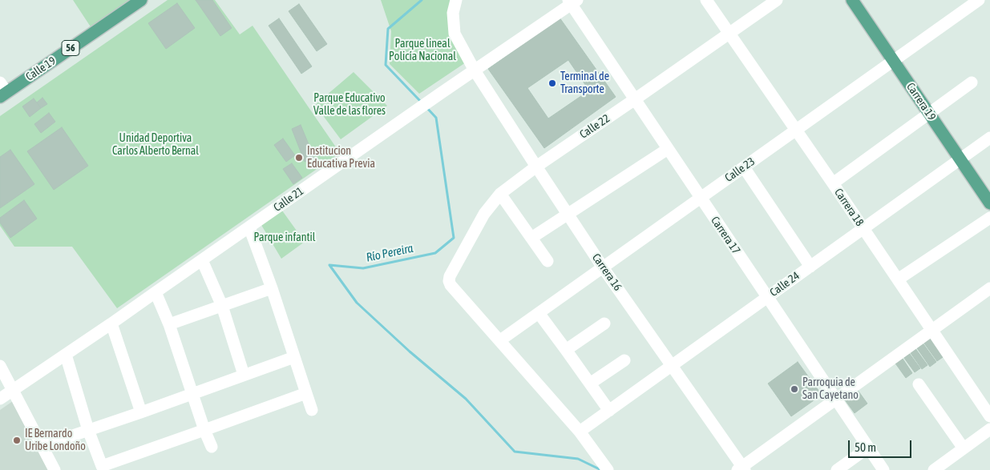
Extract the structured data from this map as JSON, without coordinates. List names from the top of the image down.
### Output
{
  "streets": {
    "main road": ["56", "Calle 19", "Carrera 19"],
    "street": [
      "Calle 22",
      "Calle 23",
      "Calle 21",
      "Carrera 18",
      "Carrera 17",
      "Carrera 16",
      "Calle 24"
    ]
  },
  "crossings": [
    ["Carrera 19", "Calle 23"],
    ["Carrera 19", "Calle 24"],
    ["Calle 22", "Calle 23"],
    ["Calle 22", "Carrera 18"],
    ["Calle 22", "Carrera 17"],
    ["Calle 22", "Carrera 16"],
    ["Calle 23", "Carrera 18"],
    ["Calle 23", "Carrera 17"],
    ["Calle 23", "Carrera 16"],
    ["Calle 21", "Carrera 17"],
    ["Calle 21", "Carrera 16"],
    ["Carrera 18", "Calle 24"],
    ["Carrera 17", "Calle 24"],
    ["Carrera 16", "Calle 24"]
  ],
  "water": ["Río Pereira"],
  "parks": [
    "Parque lineal Policía Nacional",
    "Parque Educativo Valle de las flores",
    "Unidad Deportiva Carlos Alberto Bernal",
    "Parque infantil"
  ],
  "places": [
    "Terminal de Transporte",
    "Institucion Educativa Previa",
    "Parroquia de San Cayetano",
    "IE Bernardo Uribe Londoño"
  ],
  "scale_bar": "50 m"
}
